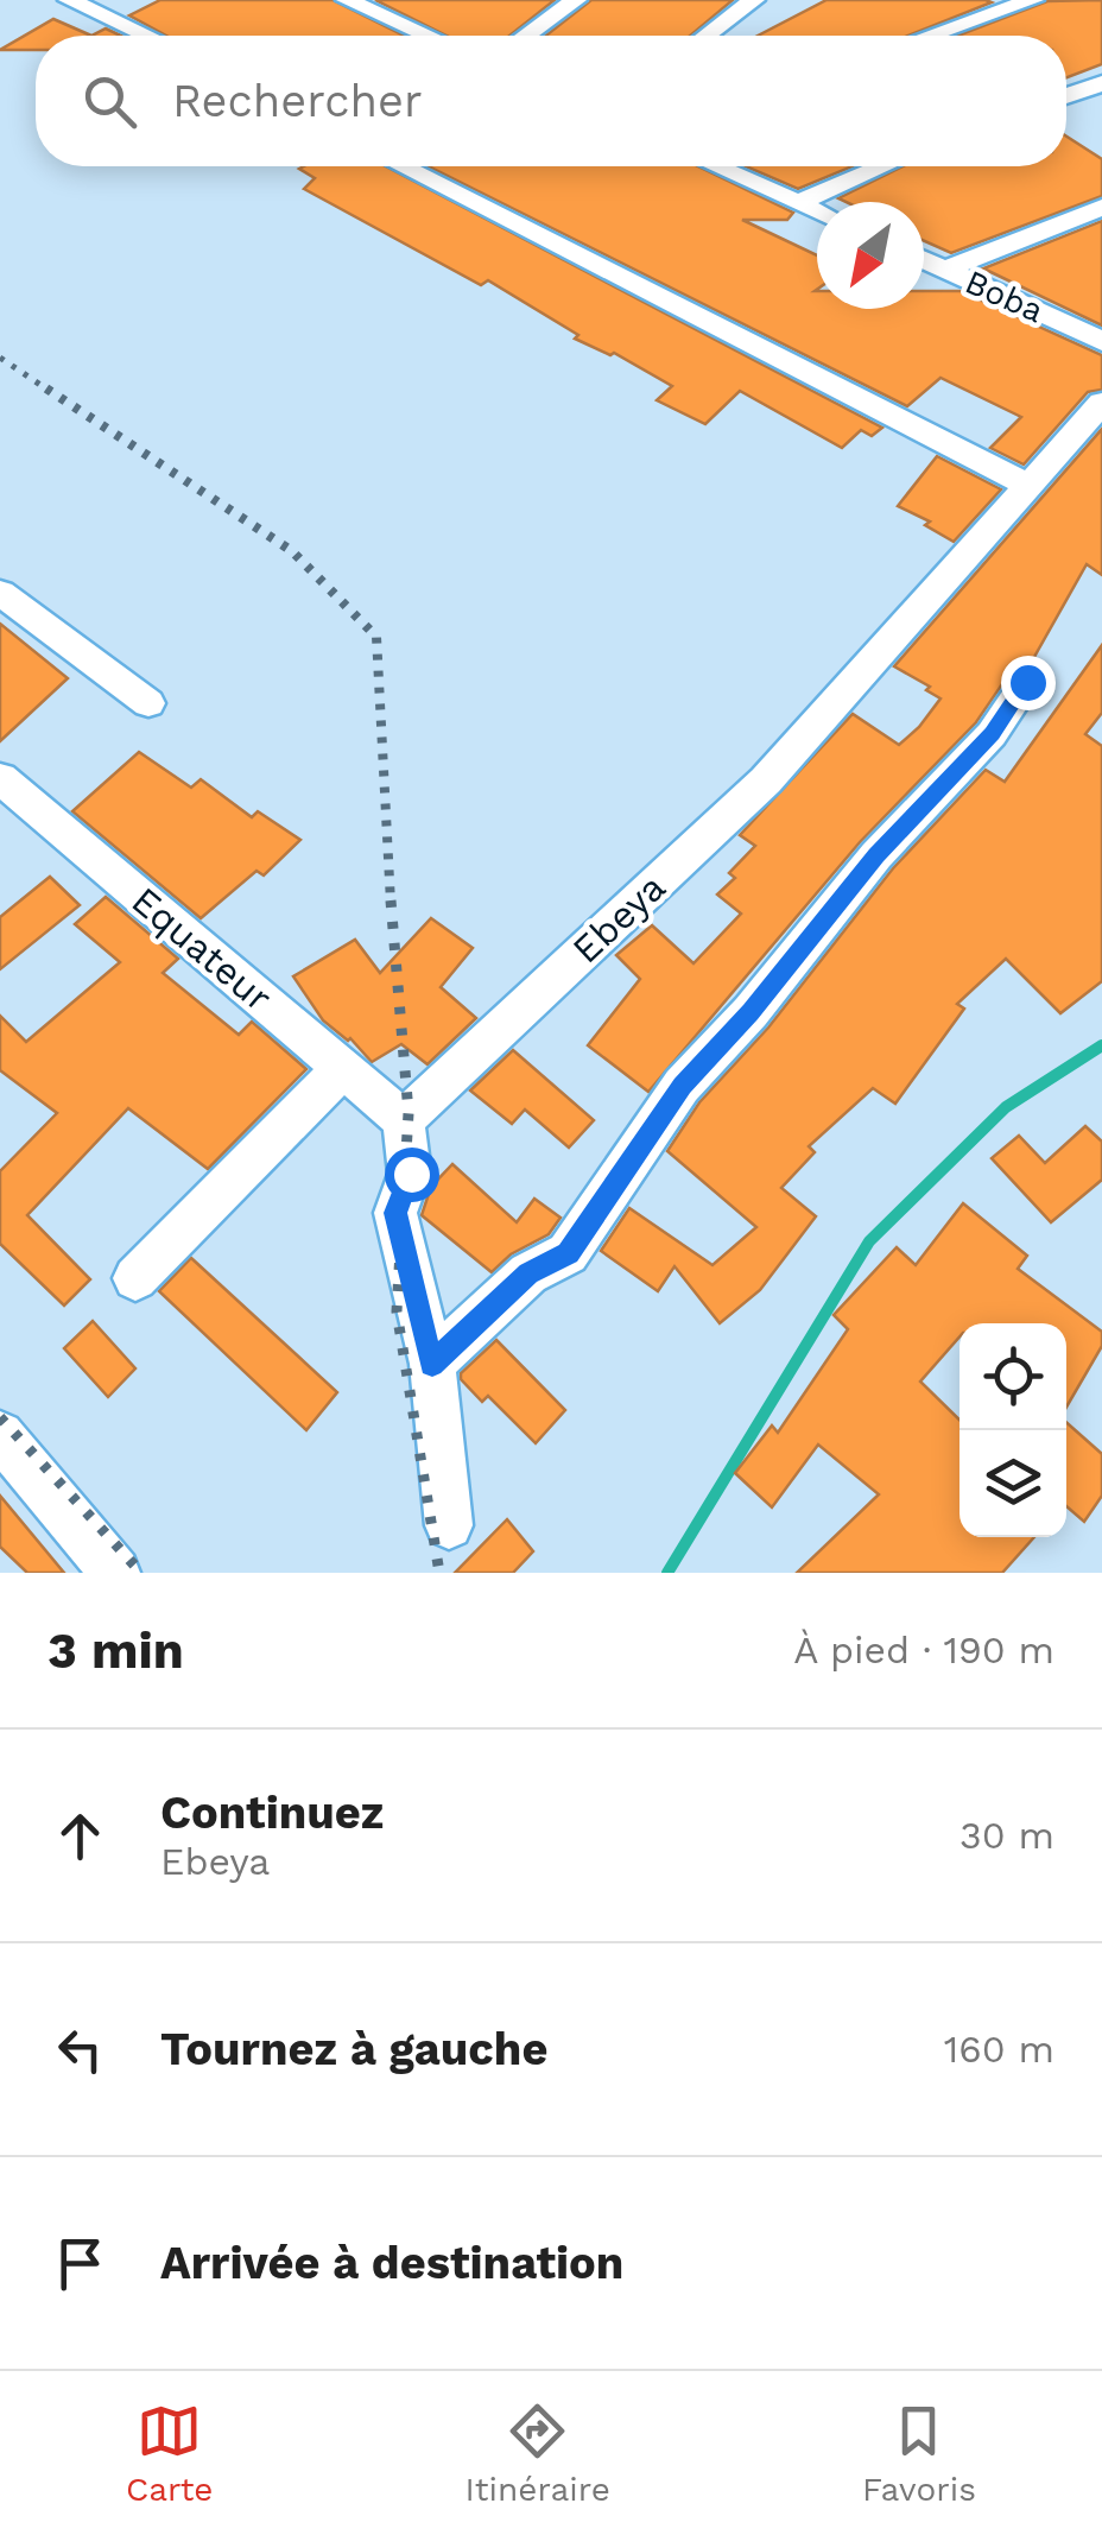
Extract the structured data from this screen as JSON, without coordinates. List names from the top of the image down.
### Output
{
  "streets": {
    "street": ["Boba", "Ebeya", "Equateur"]
  },
  "crossings": [
    ["Ebeya", "Equateur"]
  ],
  "north": "bottom left",
  "page": {
    "search": "Rechercher",
    "heading": ["3 min", "À pied · 190 m"],
    "list": [
      ["Continuez", "Ebeya", "30 m"],
      ["Tournez à gauche", "160 m"],
      "Arrivée à destination"
    ],
    "nav": ["Carte", "Itinéraire", "Favoris"]
  }
}
